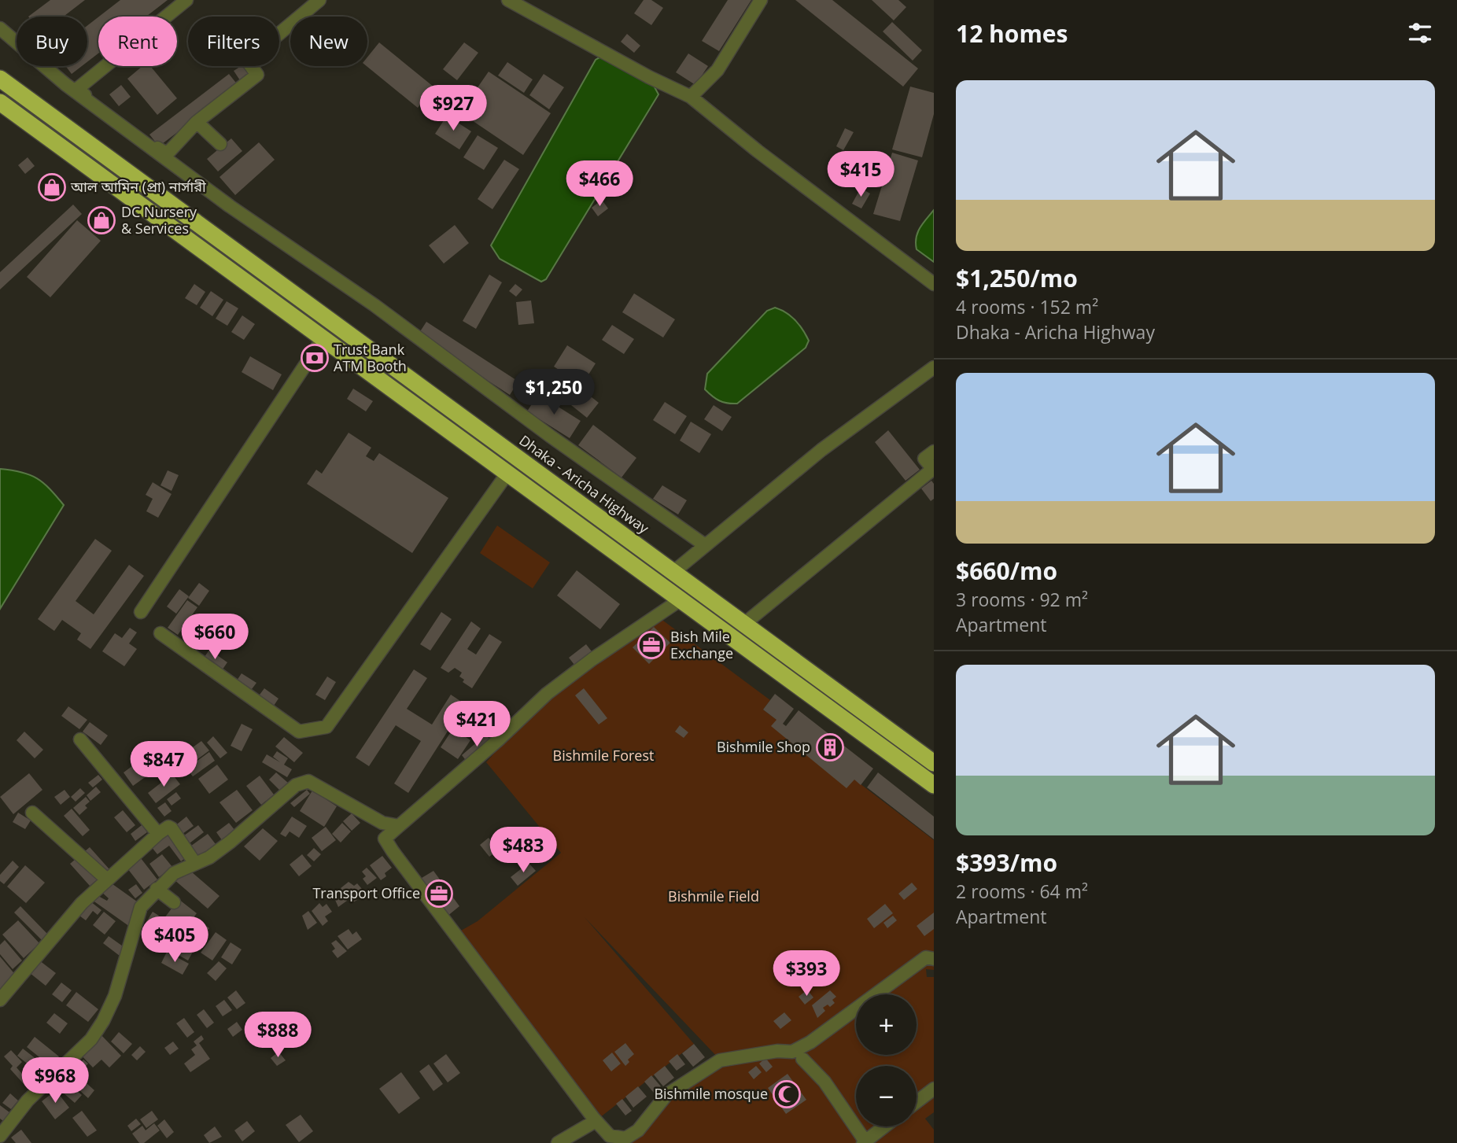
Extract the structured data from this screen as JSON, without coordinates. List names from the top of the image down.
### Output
{
  "streets": {
    "highway": ["Dhaka - Aricha Highway"]
  },
  "parks": ["Bishmile Forest", "Bishmile Field"],
  "places": {
    "shop": ["আল আমিন (প্রা) নার্সারী", "DC Nursery & Services"],
    "bank": ["Trust Bank ATM Booth"],
    "office": ["Bish Mile Exchange", "Transport Office"],
    "building": ["Bishmile Shop"],
    "mosque": ["Bishmile mosque"]
  },
  "page": {
    "heading": "12 homes",
    "chip": [
      "Buy",
      "Rent",
      "Filters",
      "New"
    ],
    "list": [
      {
        "name": "$1,250/mo",
        "note": "4 rooms · 152 m² · Dhaka - Aricha Highway"
      },
      {
        "name": "$660/mo",
        "note": "3 rooms · 92 m² · Apartment"
      },
      {
        "name": "$393/mo",
        "note": "2 rooms · 64 m² · Apartment"
      }
    ],
    "price": [
      "$927",
      "$415",
      "$466",
      "$1,250",
      "$660",
      "$421",
      "$847",
      "$483",
      "$405",
      "$393",
      "$888",
      "$968"
    ],
    "map_buttons": ["+", "−"]
  }
}
